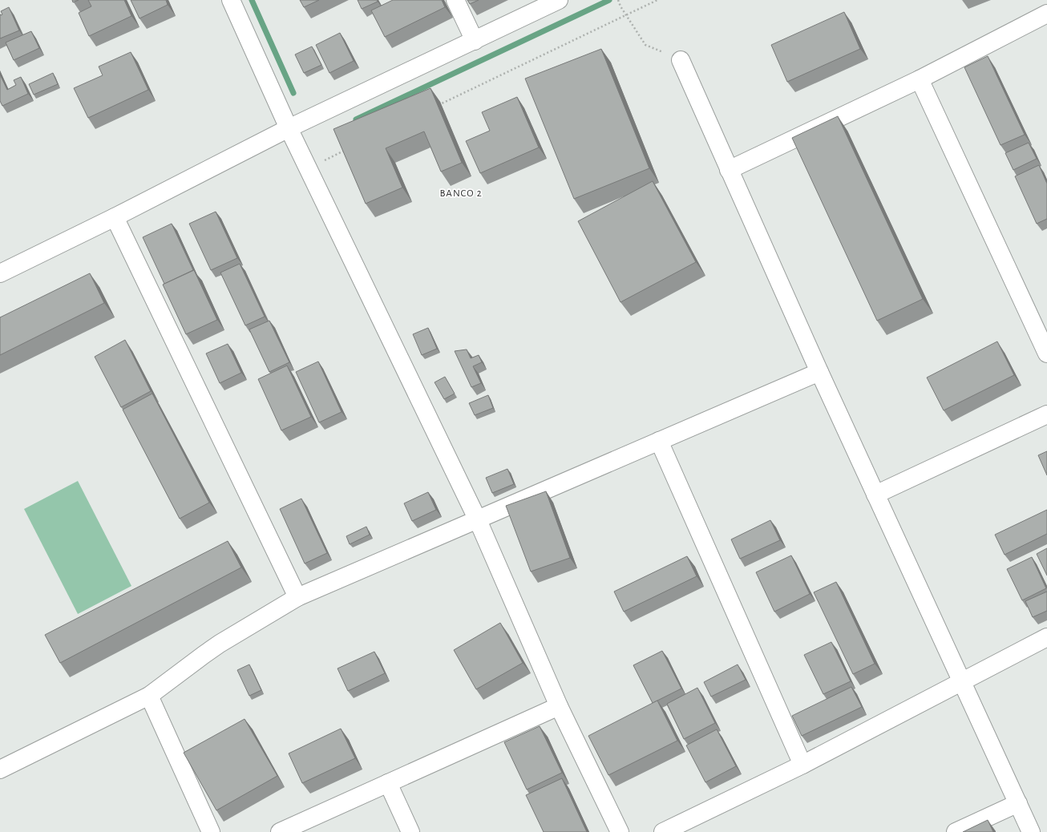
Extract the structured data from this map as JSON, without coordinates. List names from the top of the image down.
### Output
{
  "districts": ["BANCO 2"]
}
